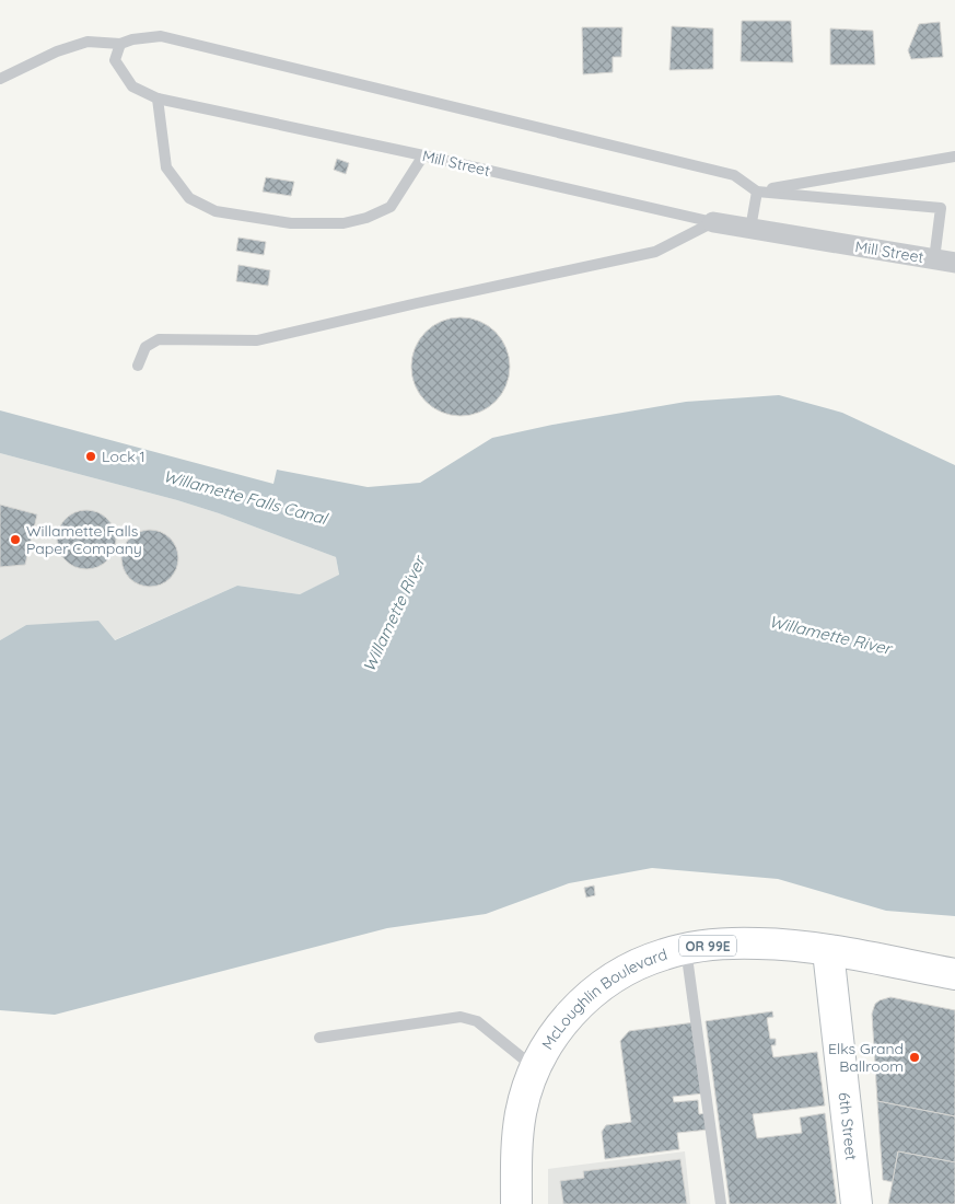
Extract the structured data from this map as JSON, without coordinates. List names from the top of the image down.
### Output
{
  "streets": {
    "main road": ["OR 99E", "McLoughlin Boulevard", "6th Street"],
    "street": ["Mill Street"]
  },
  "crossings": [
    ["McLoughlin Boulevard", "6th Street"]
  ],
  "water": ["Willamette Falls Canal", "Willamette River"],
  "places": ["Lock 1", "Willamette Falls Paper Company", "Elks Grand Ballroom"]
}
